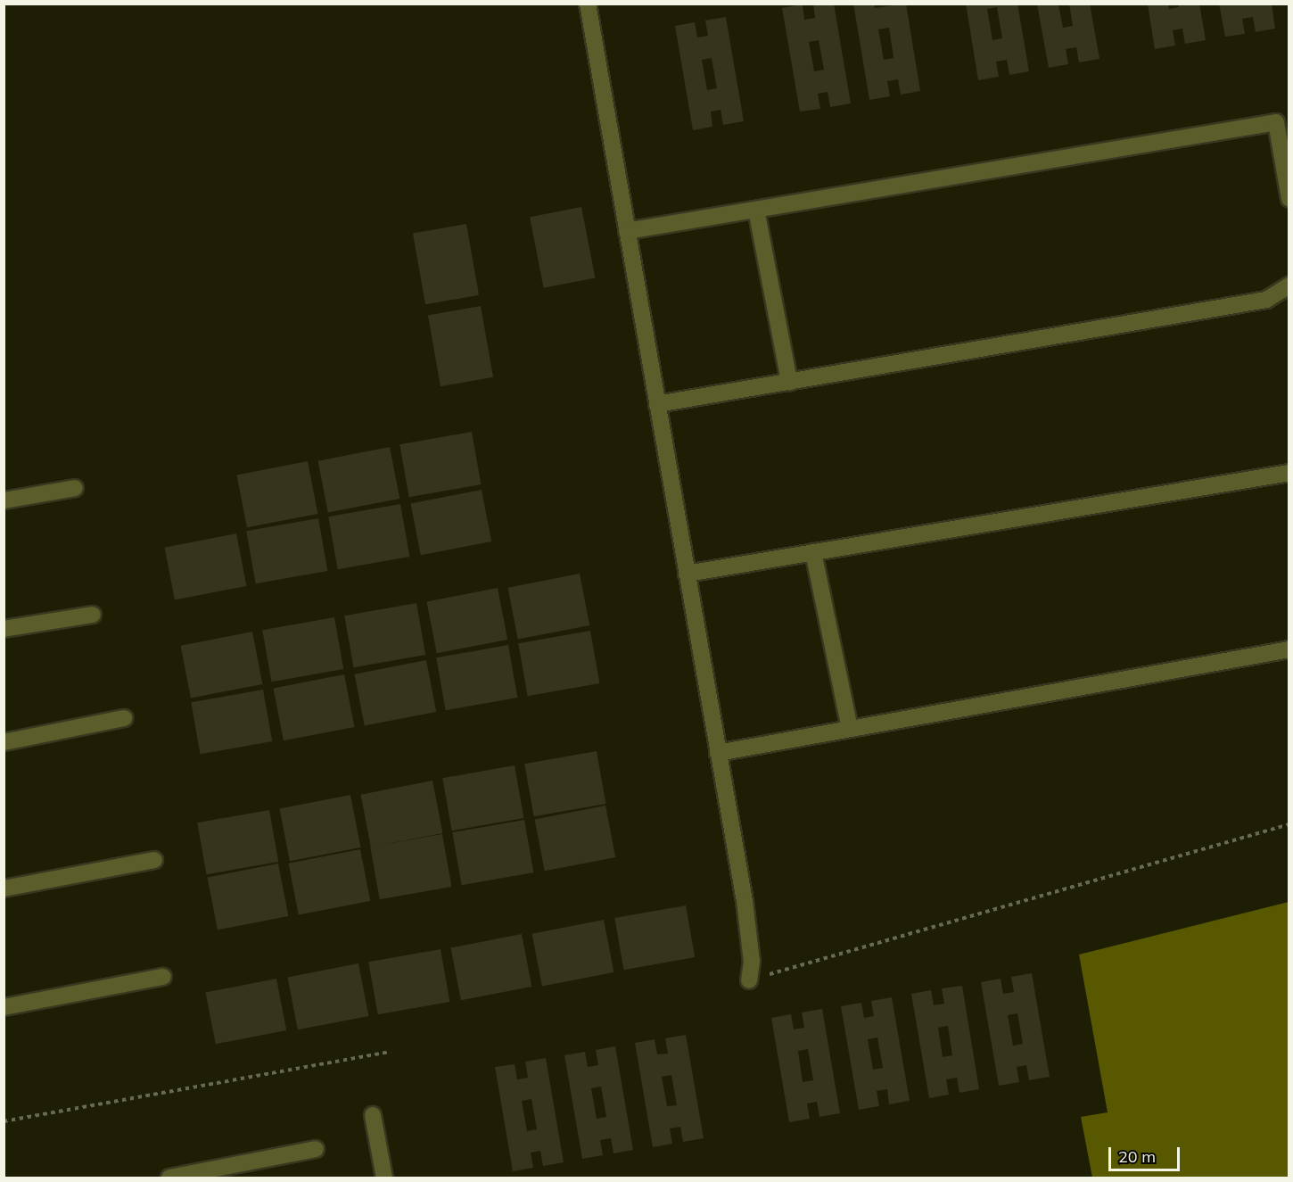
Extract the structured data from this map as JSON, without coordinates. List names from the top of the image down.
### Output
{
  "scale_bar": "20 m"
}
